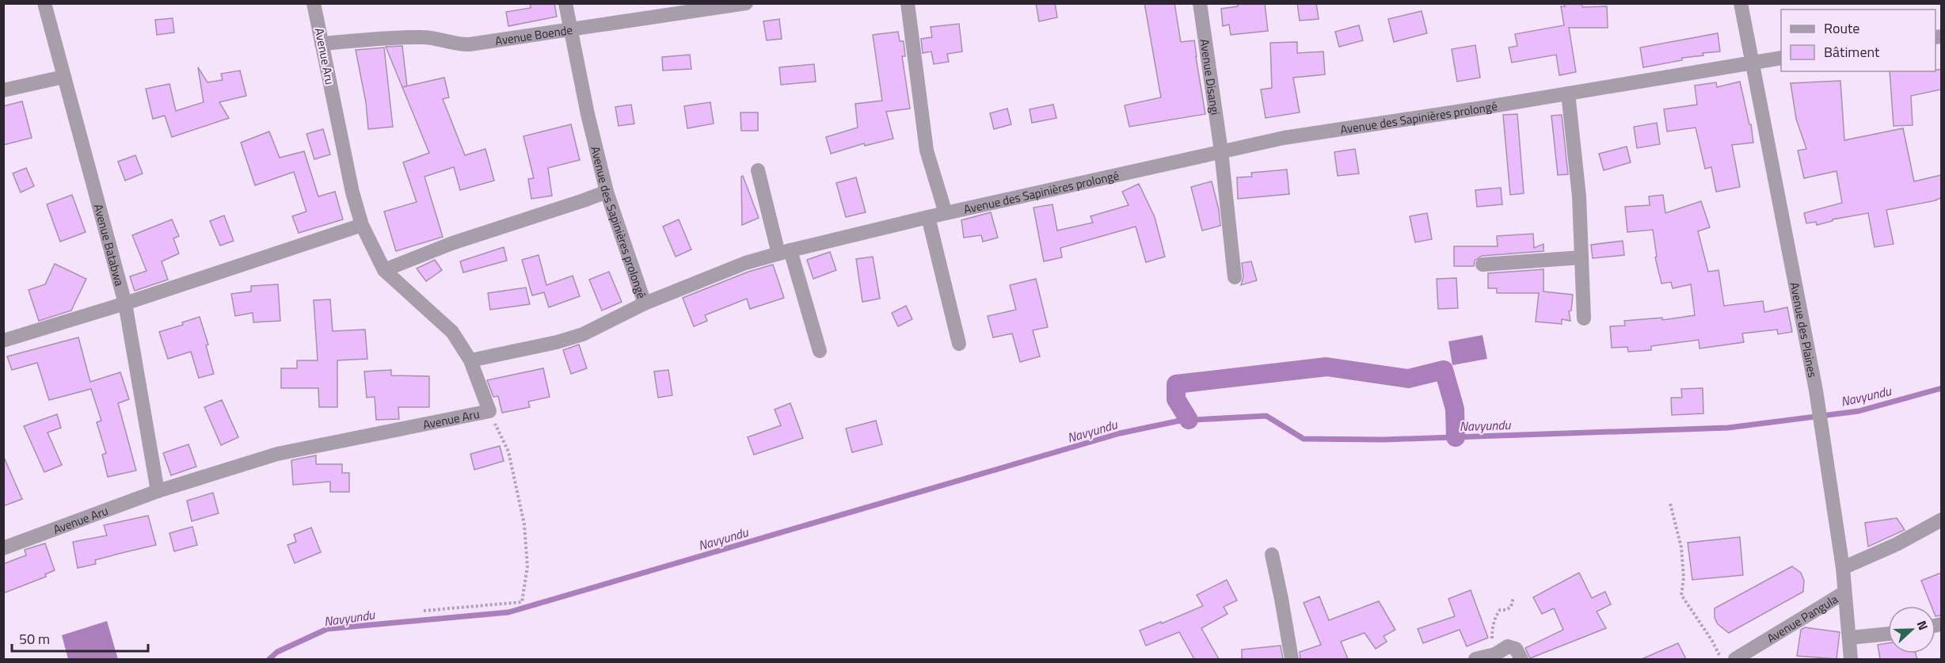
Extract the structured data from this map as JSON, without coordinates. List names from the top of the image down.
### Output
{
  "streets": {
    "street": [
      "Avenue Boende",
      "Avenue Aru",
      "Avenue Disangi",
      "Avenue des Sapinières prolongé",
      "Avenue Batabwa",
      "Avenue des Plaines",
      "Avenue Pangula"
    ]
  },
  "crossings": [
    ["Avenue Boende", "Avenue Aru"],
    ["Avenue Boende", "Avenue des Sapinières prolongé"],
    ["Avenue Aru", "Avenue Batabwa"],
    ["Avenue Disangi", "Avenue des Sapinières prolongé"],
    ["Avenue des Sapinières prolongé", "Avenue des Plaines"],
    ["Avenue des Plaines", "Avenue Pangula"]
  ],
  "water": ["Navyundu"],
  "legend": ["Route", "Bâtiment"],
  "scale_bar": "50 m",
  "north": "right"
}
